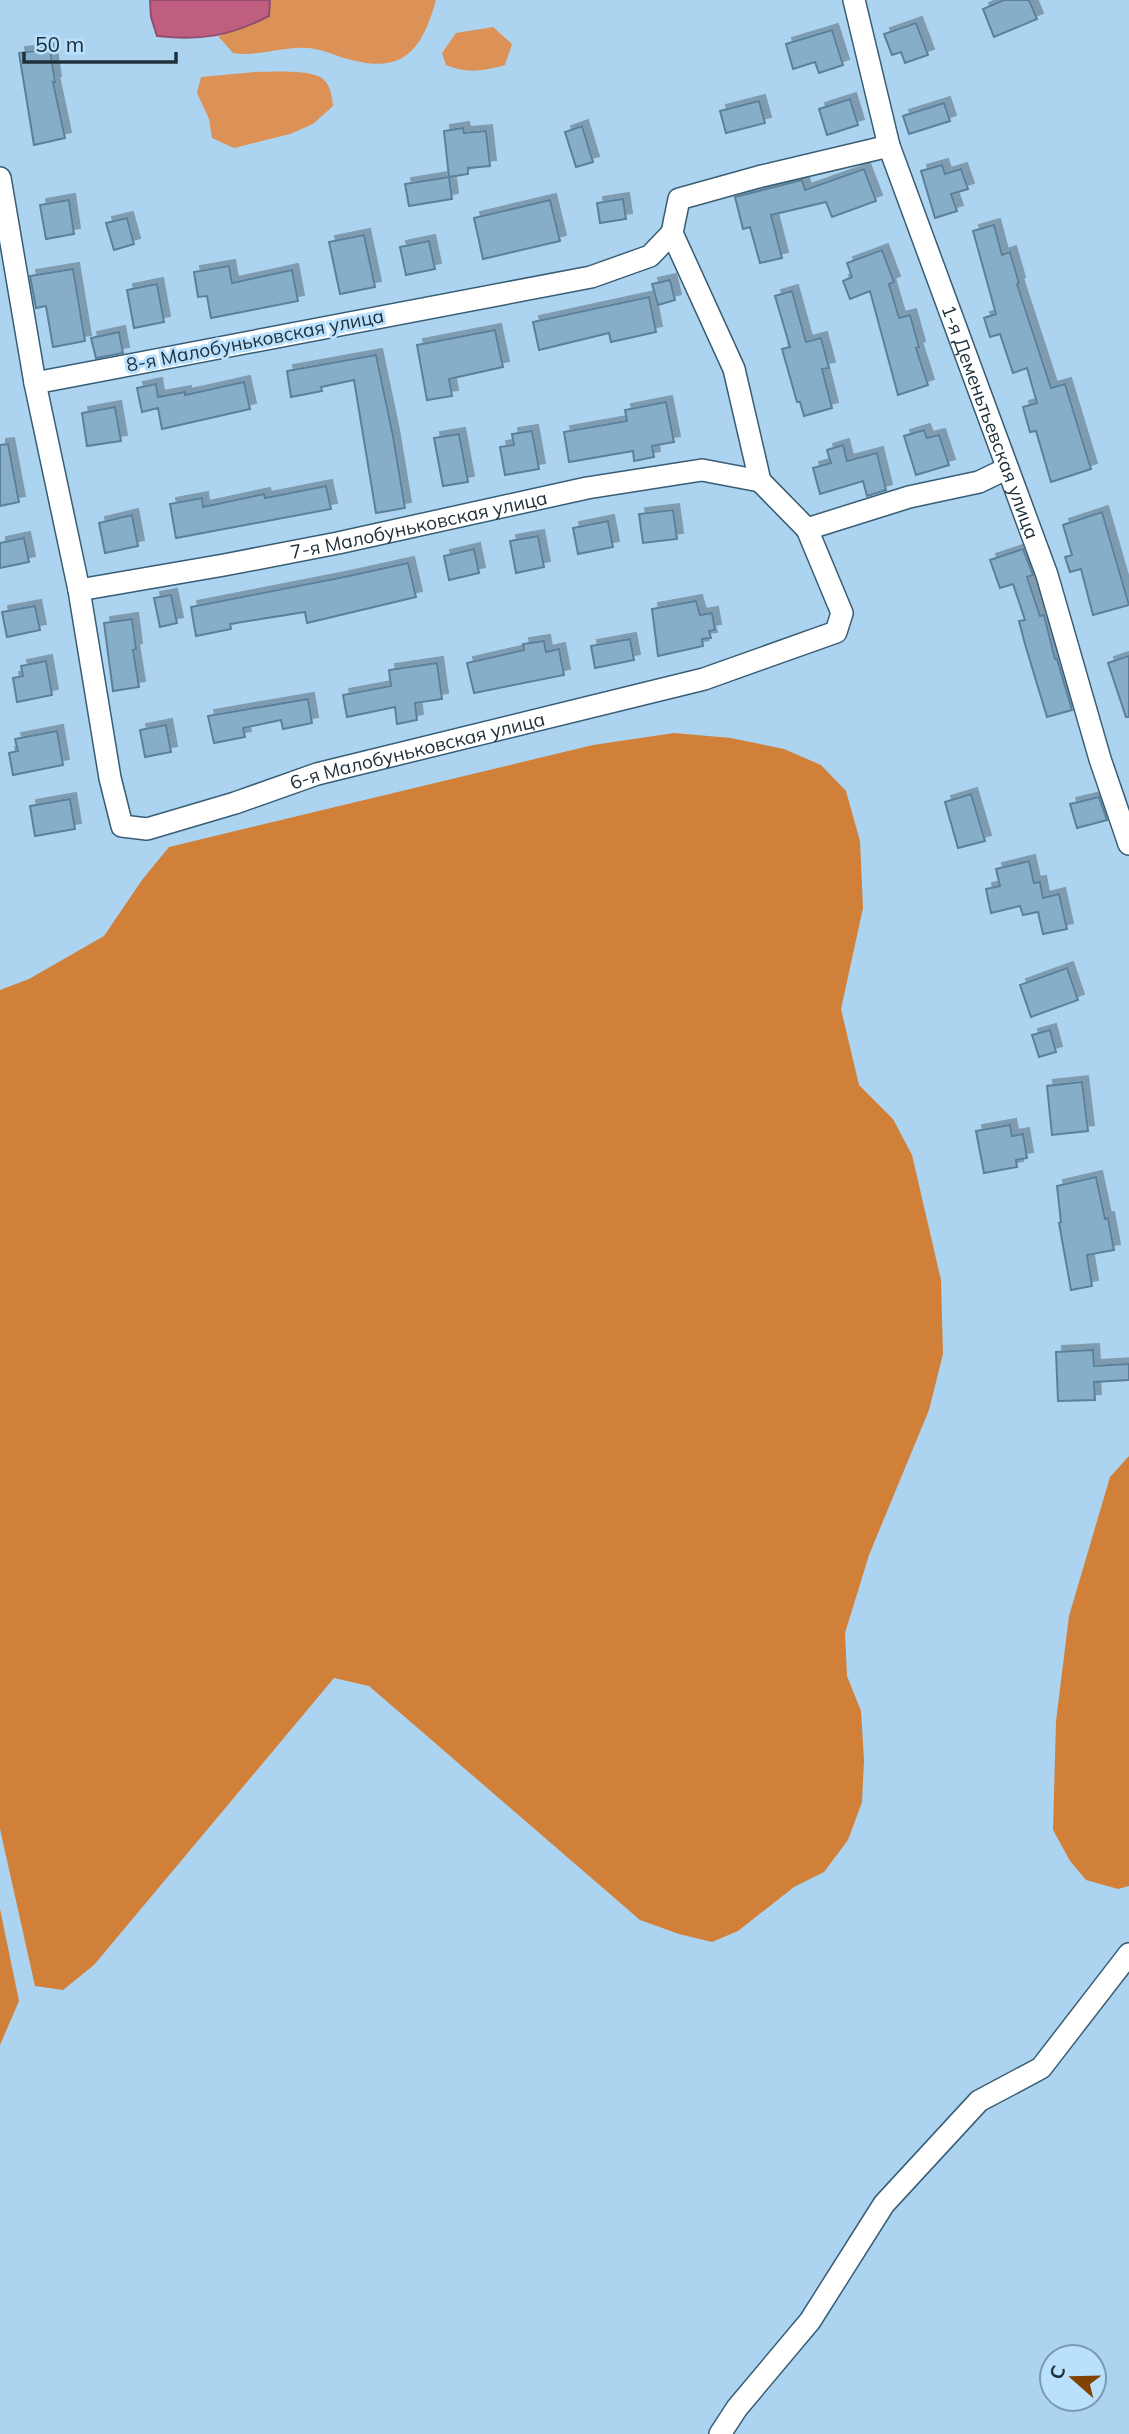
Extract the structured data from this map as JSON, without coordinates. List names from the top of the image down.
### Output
{
  "streets": {
    "street": [
      "8-я Малобуньковская улица",
      "1-я Деменьтьевская улица",
      "7-я Малобуньковская улица",
      "6-я Малобуньковская улица"
    ]
  },
  "crossings": [
    ["7-я Малобуньковская улица", "6-я Малобуньковская улица"]
  ],
  "scale_bar": "50 m",
  "north": "left"
}
